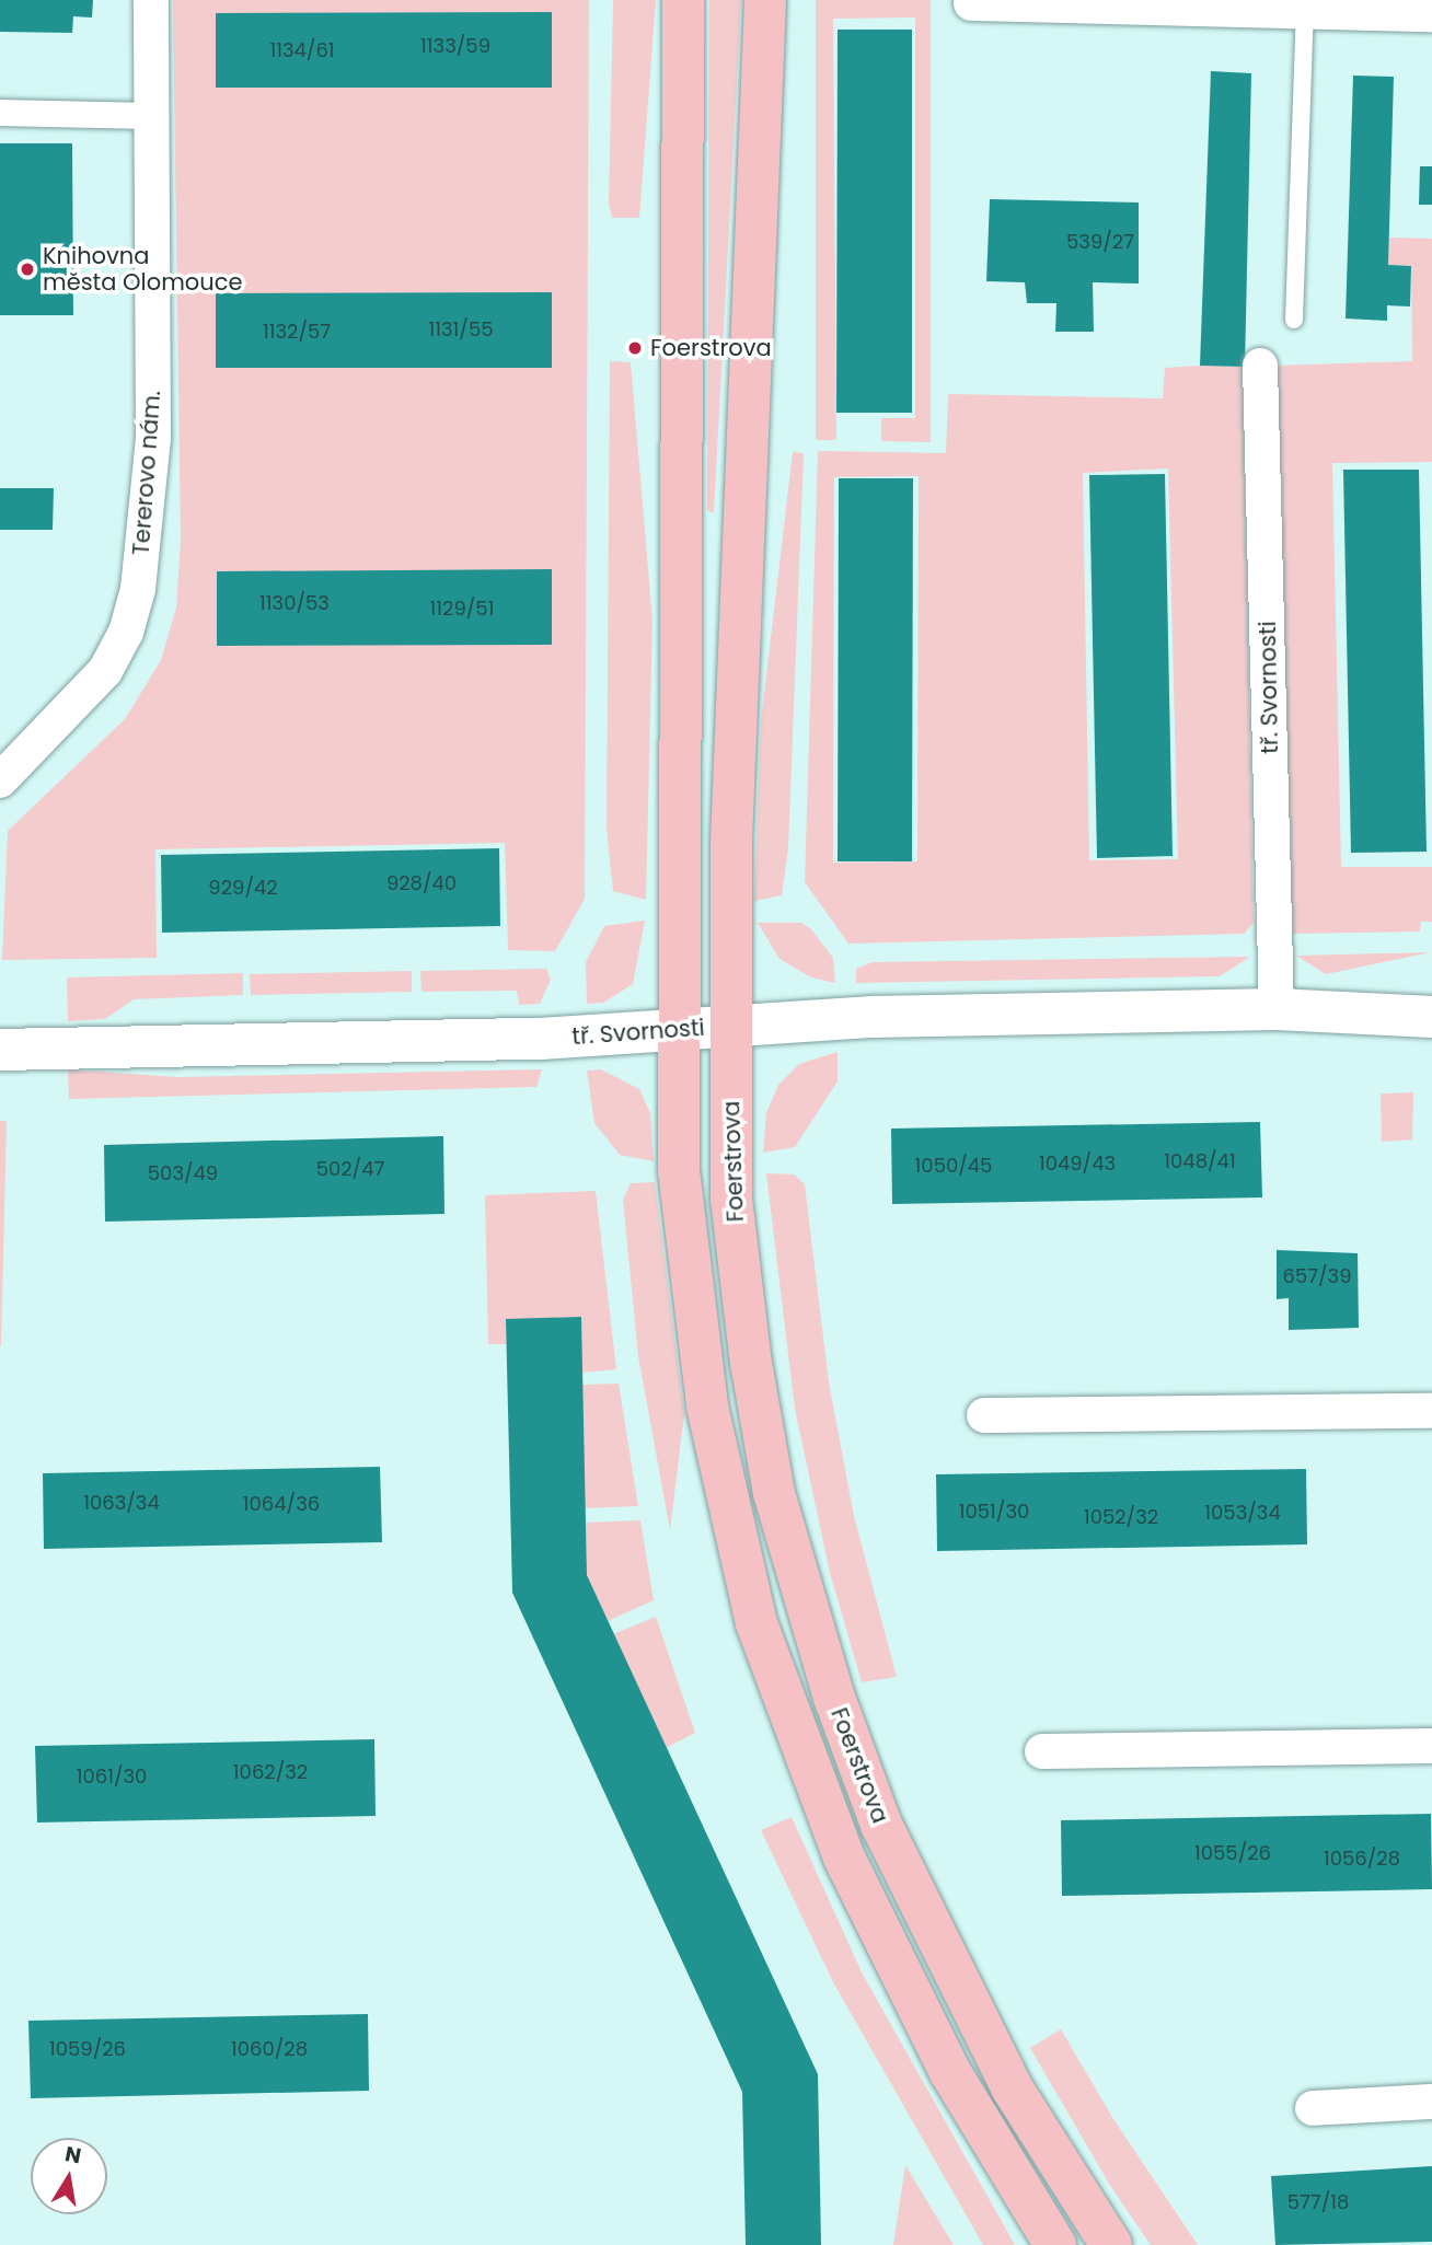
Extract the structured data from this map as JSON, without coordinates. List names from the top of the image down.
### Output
{
  "streets": {
    "main road": ["Foerstrova"],
    "street": ["Tererovo nám.", "tř. Svornosti"]
  },
  "crossings": [
    ["tř. Svornosti", "Foerstrova"]
  ],
  "places": ["Knihovna města Olomouce", "Foerstrova"],
  "house_numbers": [
    "1133/59",
    "1134/61",
    "539/27",
    "1131/55",
    "1132/57",
    "1130/53",
    "1129/51",
    "928/40",
    "929/42",
    "1048/41",
    "1049/43",
    "1050/45",
    "502/47",
    "503/49",
    "657/39",
    "1063/34",
    "1064/36",
    "1051/30",
    "1053/34",
    "1052/32",
    "1062/32",
    "1061/30",
    "1055/26",
    "1056/28",
    "1059/26",
    "1060/28",
    "577/18"
  ],
  "north": "top"
}
